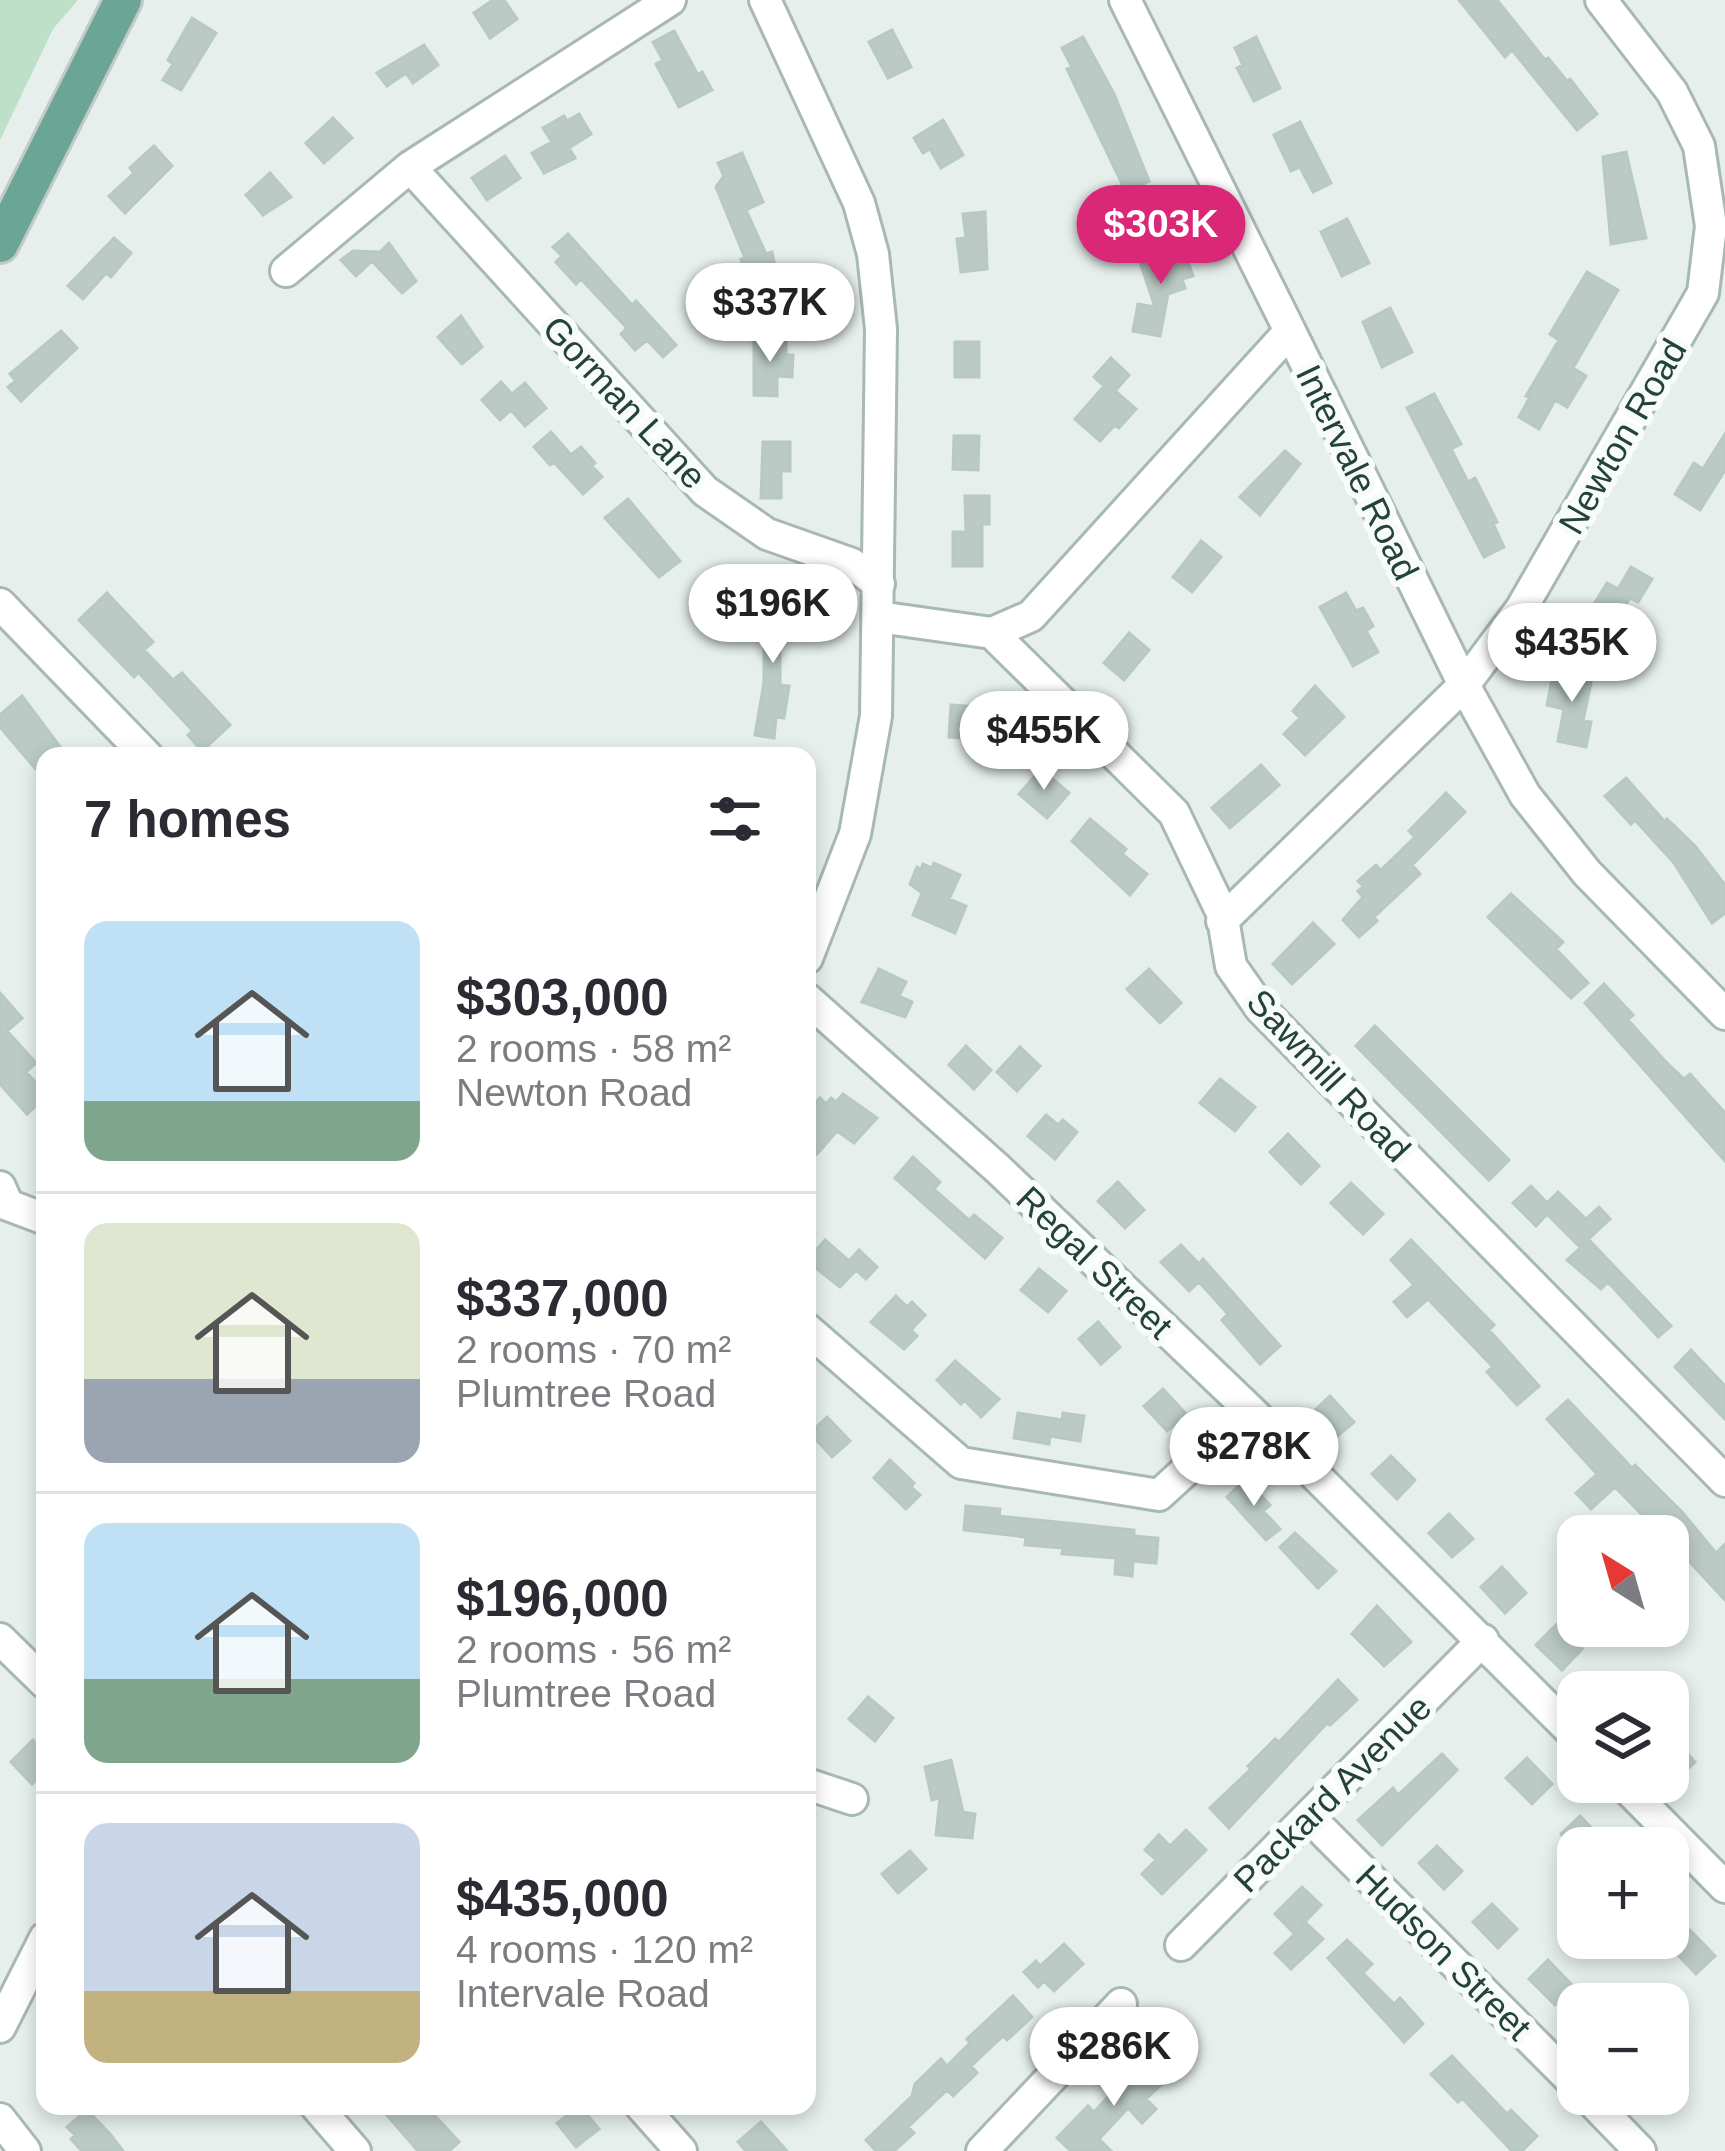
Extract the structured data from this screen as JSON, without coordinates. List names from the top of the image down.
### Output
{
  "streets": {
    "street": [
      "Gorman Lane",
      "Newton Road",
      "Intervale Road",
      "Sawmill Road",
      "Regal Street",
      "Packard Avenue",
      "Hudson Street"
    ]
  },
  "crossings": [
    ["Newton Road", "Intervale Road"],
    ["Newton Road", "Sawmill Road"],
    ["Regal Street", "Packard Avenue"],
    ["Packard Avenue", "Hudson Street"]
  ],
  "north": "top left",
  "page": {
    "price": [
      "$303K",
      "$337K",
      "$196K",
      "$435K",
      "$455K",
      "$278K",
      "$286K"
    ],
    "heading": "7 homes",
    "list": [
      {
        "name": "$303,000",
        "note": "2 rooms · 58 m² · Newton Road"
      },
      {
        "name": "$337,000",
        "note": "2 rooms · 70 m² · Plumtree Road"
      },
      {
        "name": "$196,000",
        "note": "2 rooms · 56 m² · Plumtree Road"
      },
      {
        "name": "$435,000",
        "note": "4 rooms · 120 m² · Intervale Road"
      }
    ],
    "map_buttons": ["+", "−"]
  }
}
